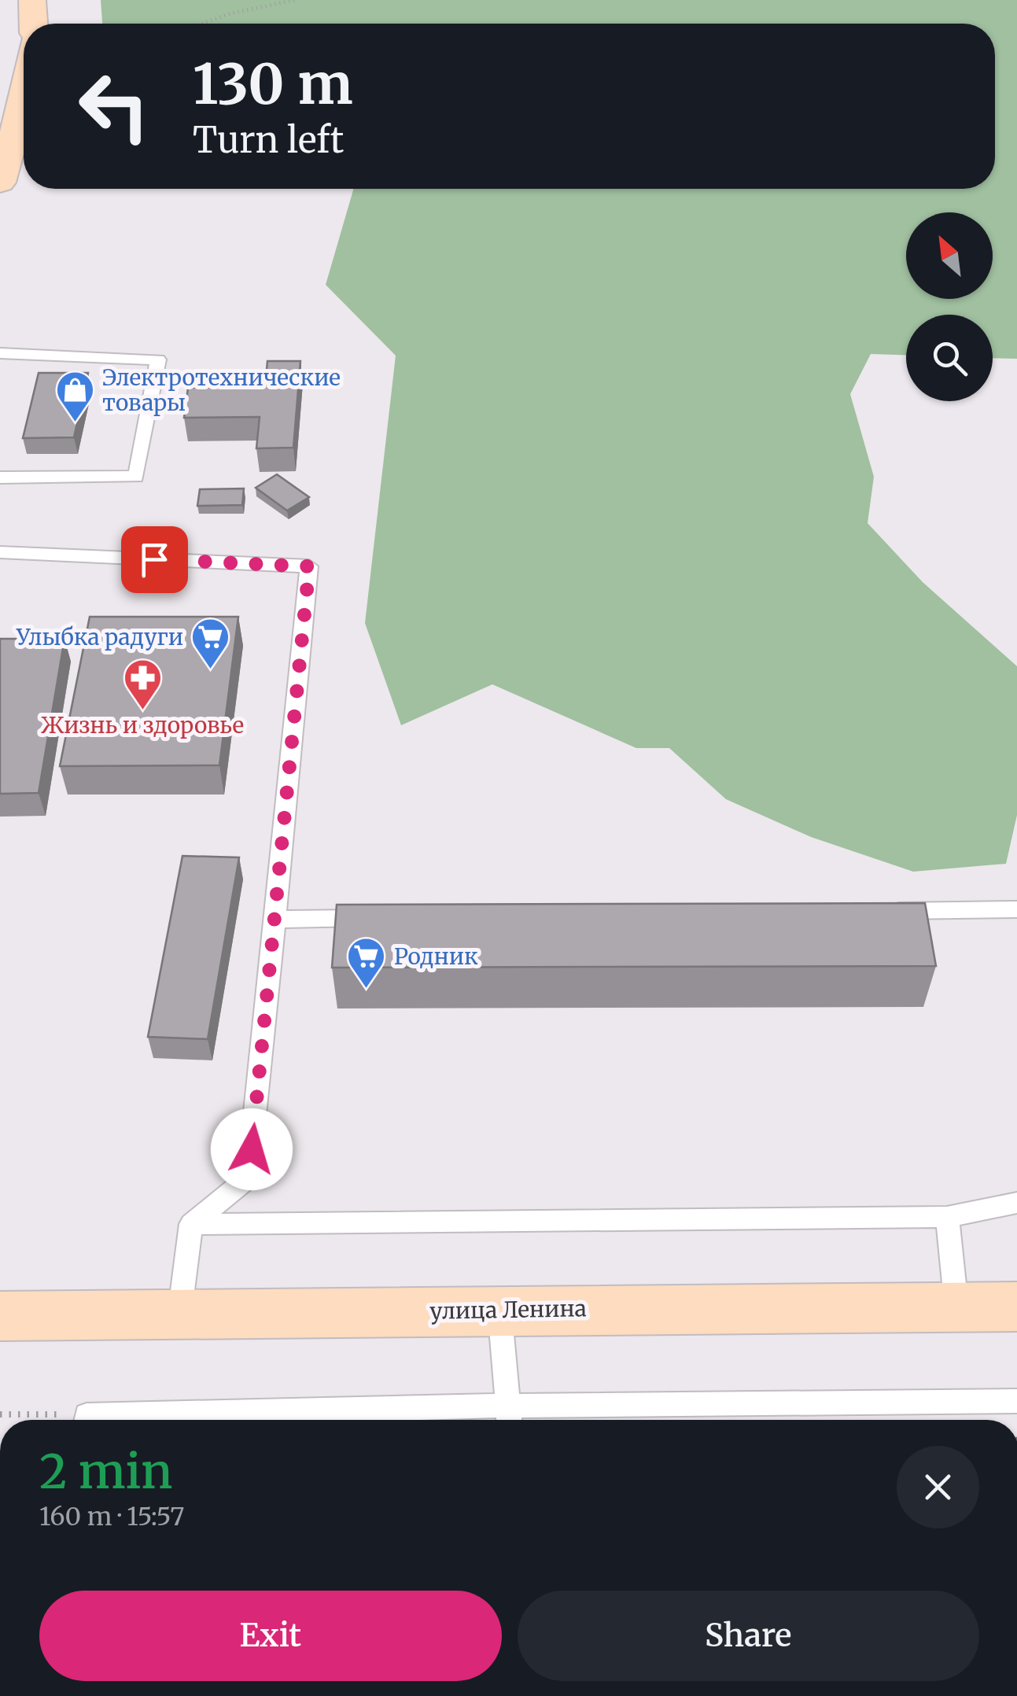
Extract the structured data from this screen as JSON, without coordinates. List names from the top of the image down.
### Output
{
  "streets": {
    "street": ["улица Ленина"]
  },
  "places": {
    "shop": ["Электротехнические товары"],
    "supermarket": ["Улыбка радуги", "Родник"],
    "pharmacy": ["Жизнь и здоровье"]
  },
  "north": "top left",
  "page": {
    "turn": ["130 m", "Turn left"],
    "heading": ["2 min", "160 m · 15:57"],
    "buttons": ["Exit", "Share"]
  }
}
